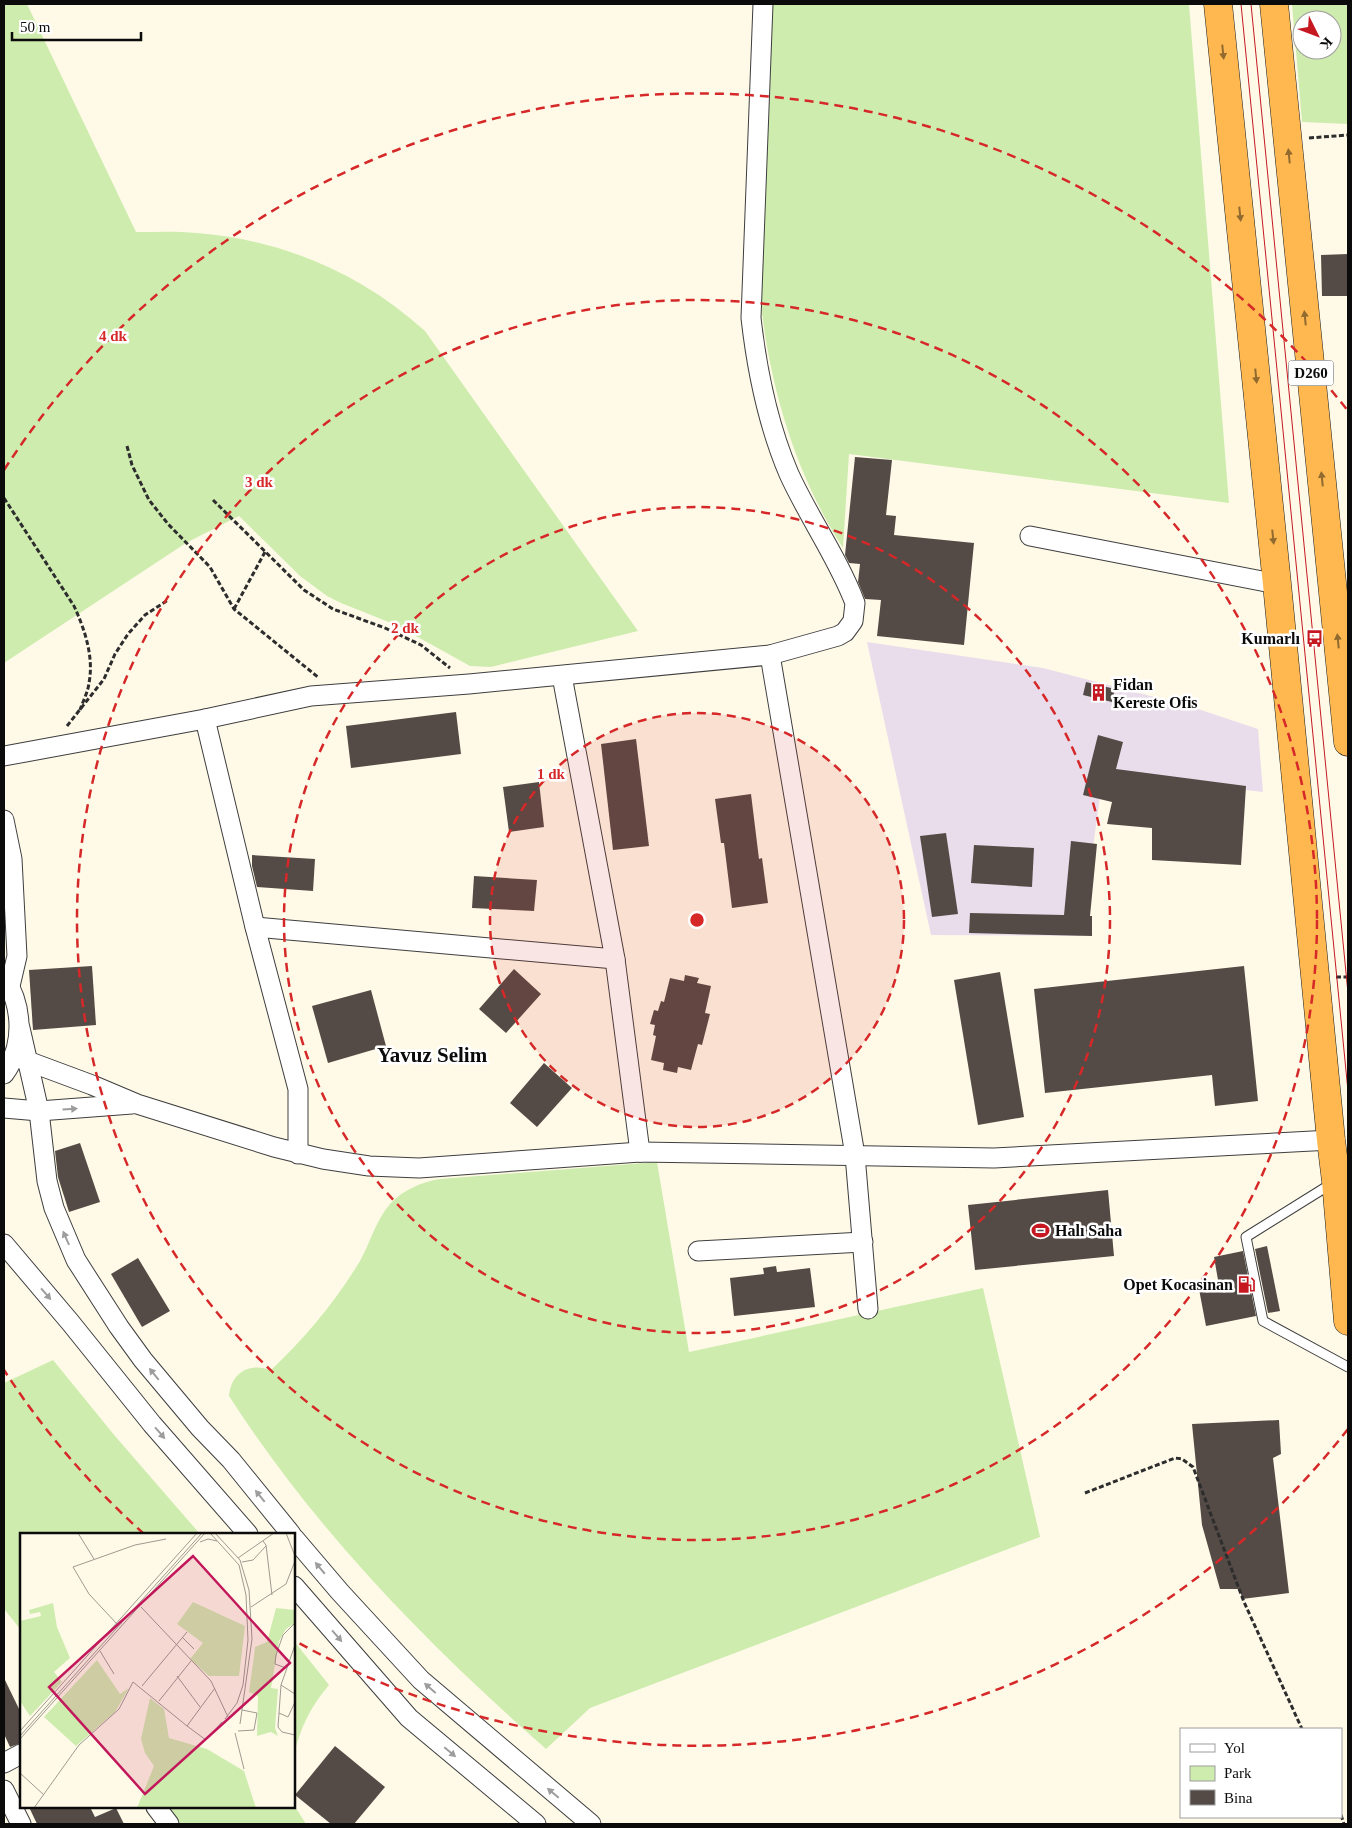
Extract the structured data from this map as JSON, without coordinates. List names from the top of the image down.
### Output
{
  "streets": {
    "highway": ["D260"]
  },
  "districts": ["Yavuz Selim"],
  "places": {
    "bus stop": ["Kumarlı"],
    "building": ["Fidan Kereste Ofis"],
    "sports": ["Halı Saha"],
    "fuel station": ["Opet Kocasinan"]
  },
  "legend": ["Yol", "Park", "Bina"],
  "scale_bar": "50 m",
  "north": "bottom right",
  "rings": [
    "4 dk",
    "3 dk",
    "2 dk",
    "1 dk"
  ]
}
